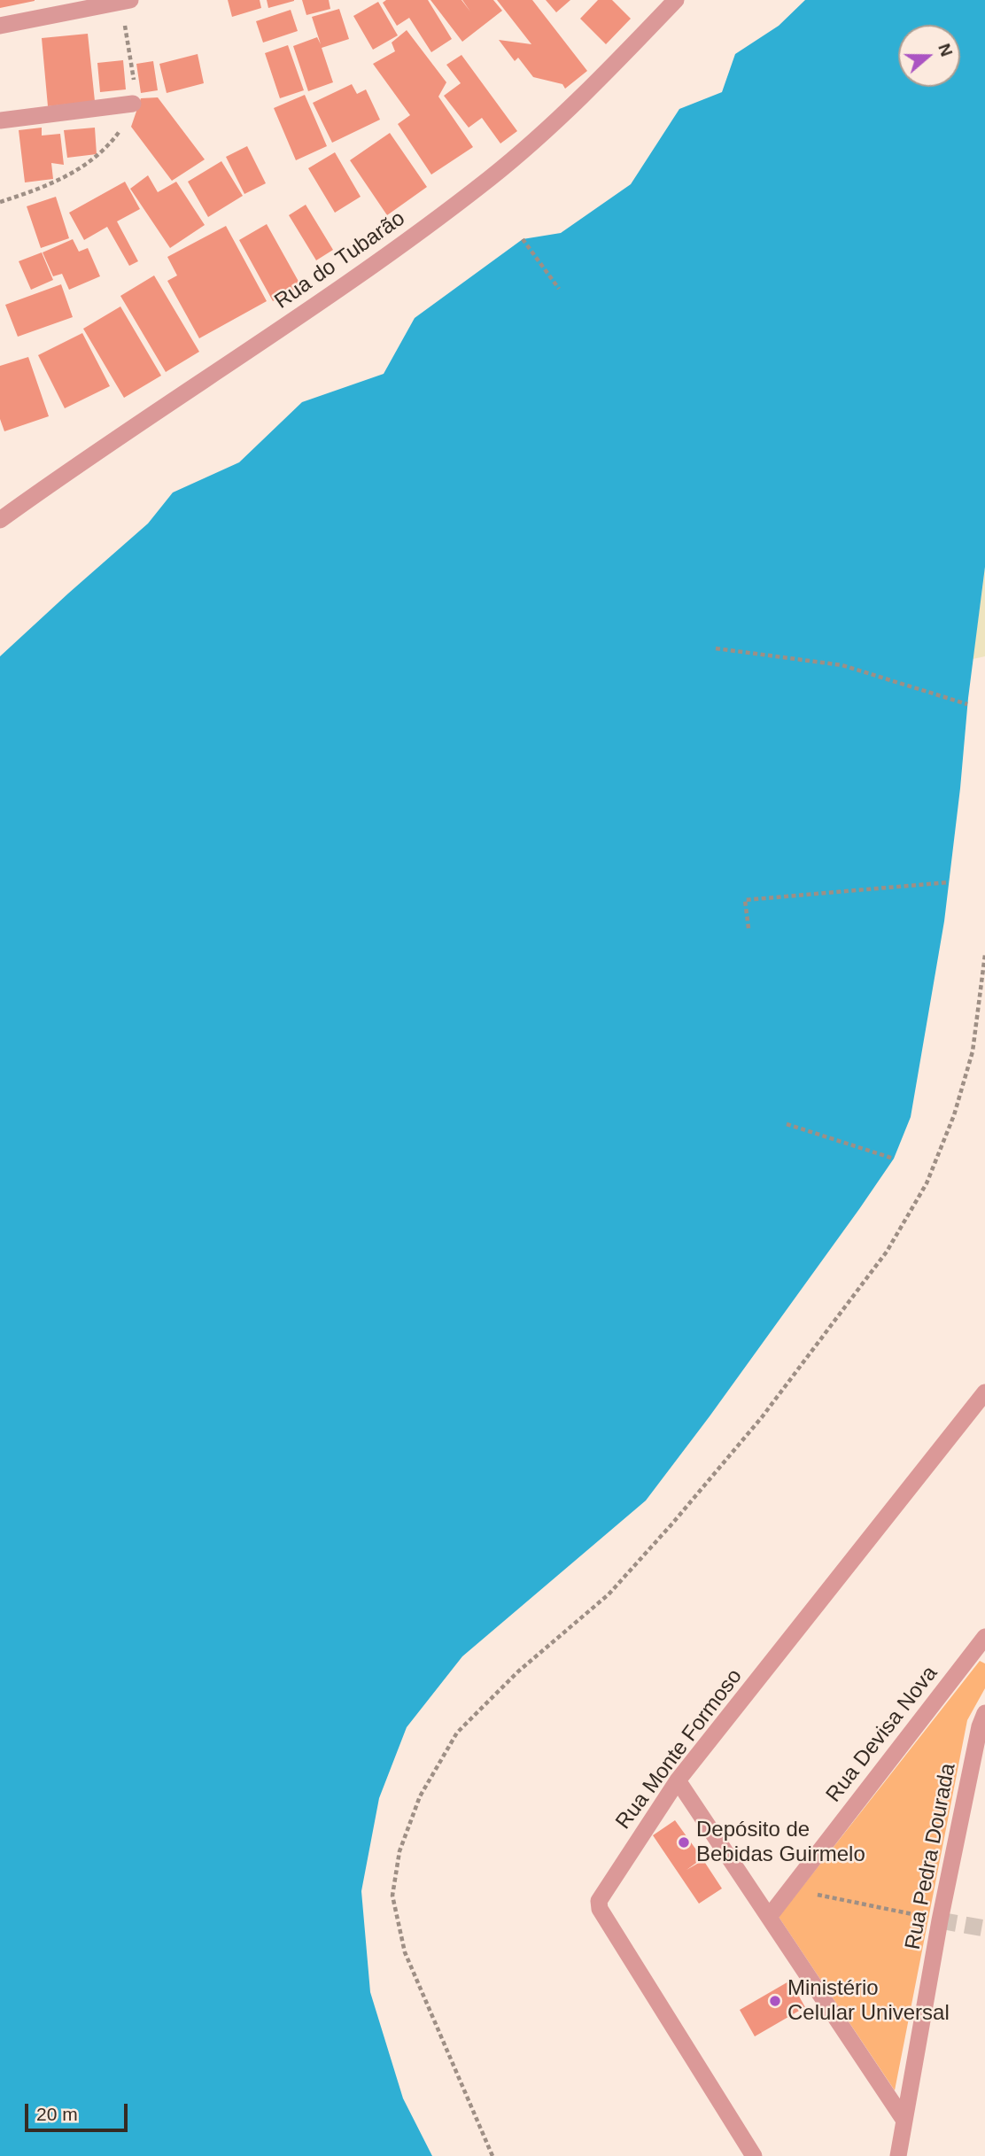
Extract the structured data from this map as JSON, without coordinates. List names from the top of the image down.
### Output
{
  "streets": {
    "street": [
      "Rua do Tubarão",
      "Rua Devisa Nova",
      "Rua Monte Formoso",
      "Rua Pedra Dourada"
    ]
  },
  "places": ["Depósito de Bebidas Guirmelo", "Ministério Celular Universal"],
  "scale_bar": "20 m",
  "north": "right"
}
